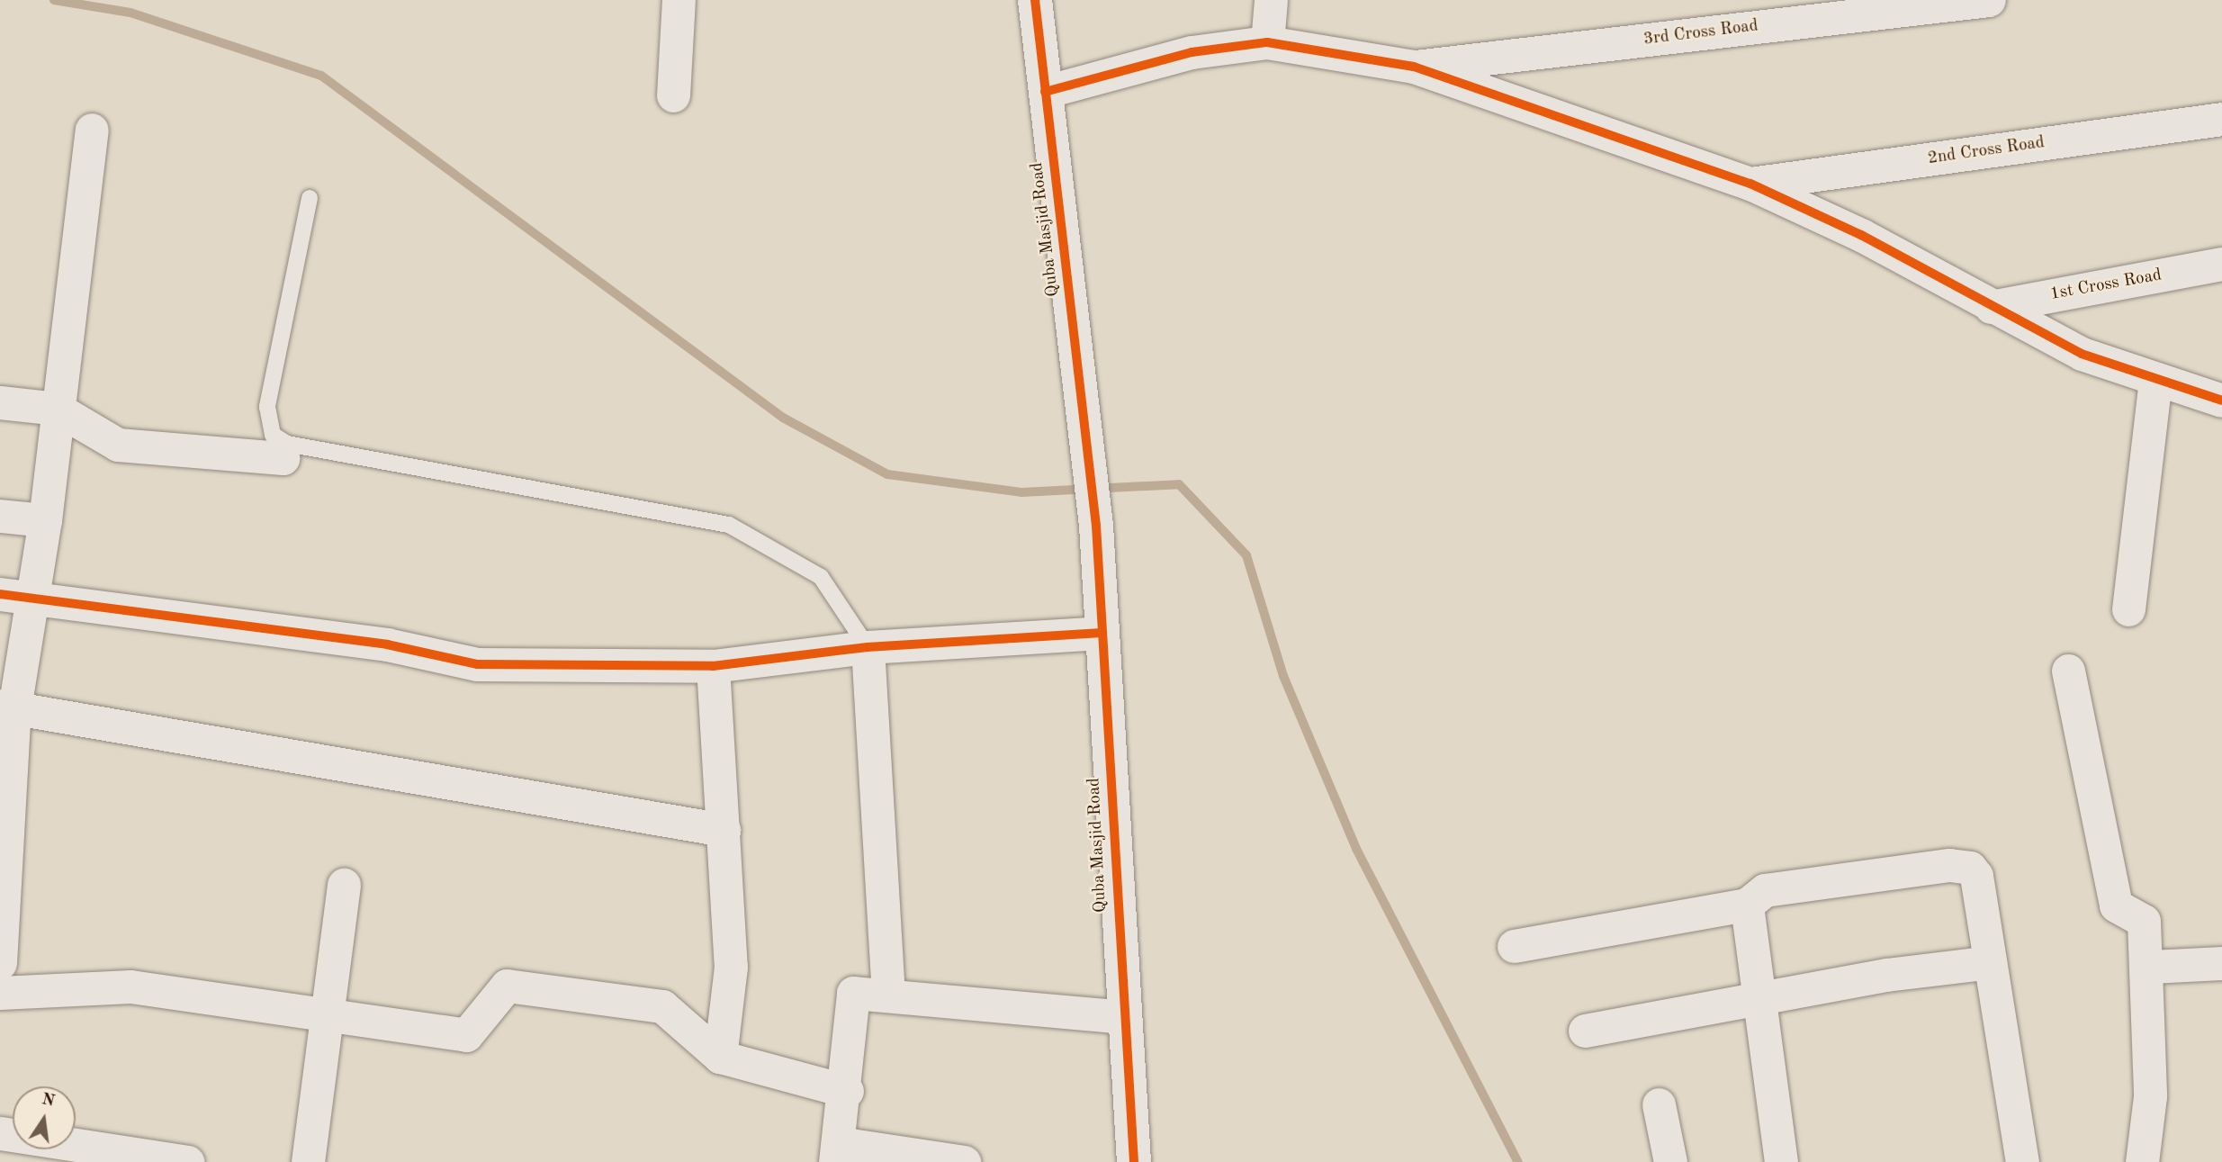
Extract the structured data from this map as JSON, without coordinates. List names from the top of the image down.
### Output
{
  "streets": {
    "street": [
      "3rd Cross Road",
      "2nd Cross Road",
      "Quba Masjid Road",
      "1st Cross Road"
    ]
  },
  "north": "top"
}
